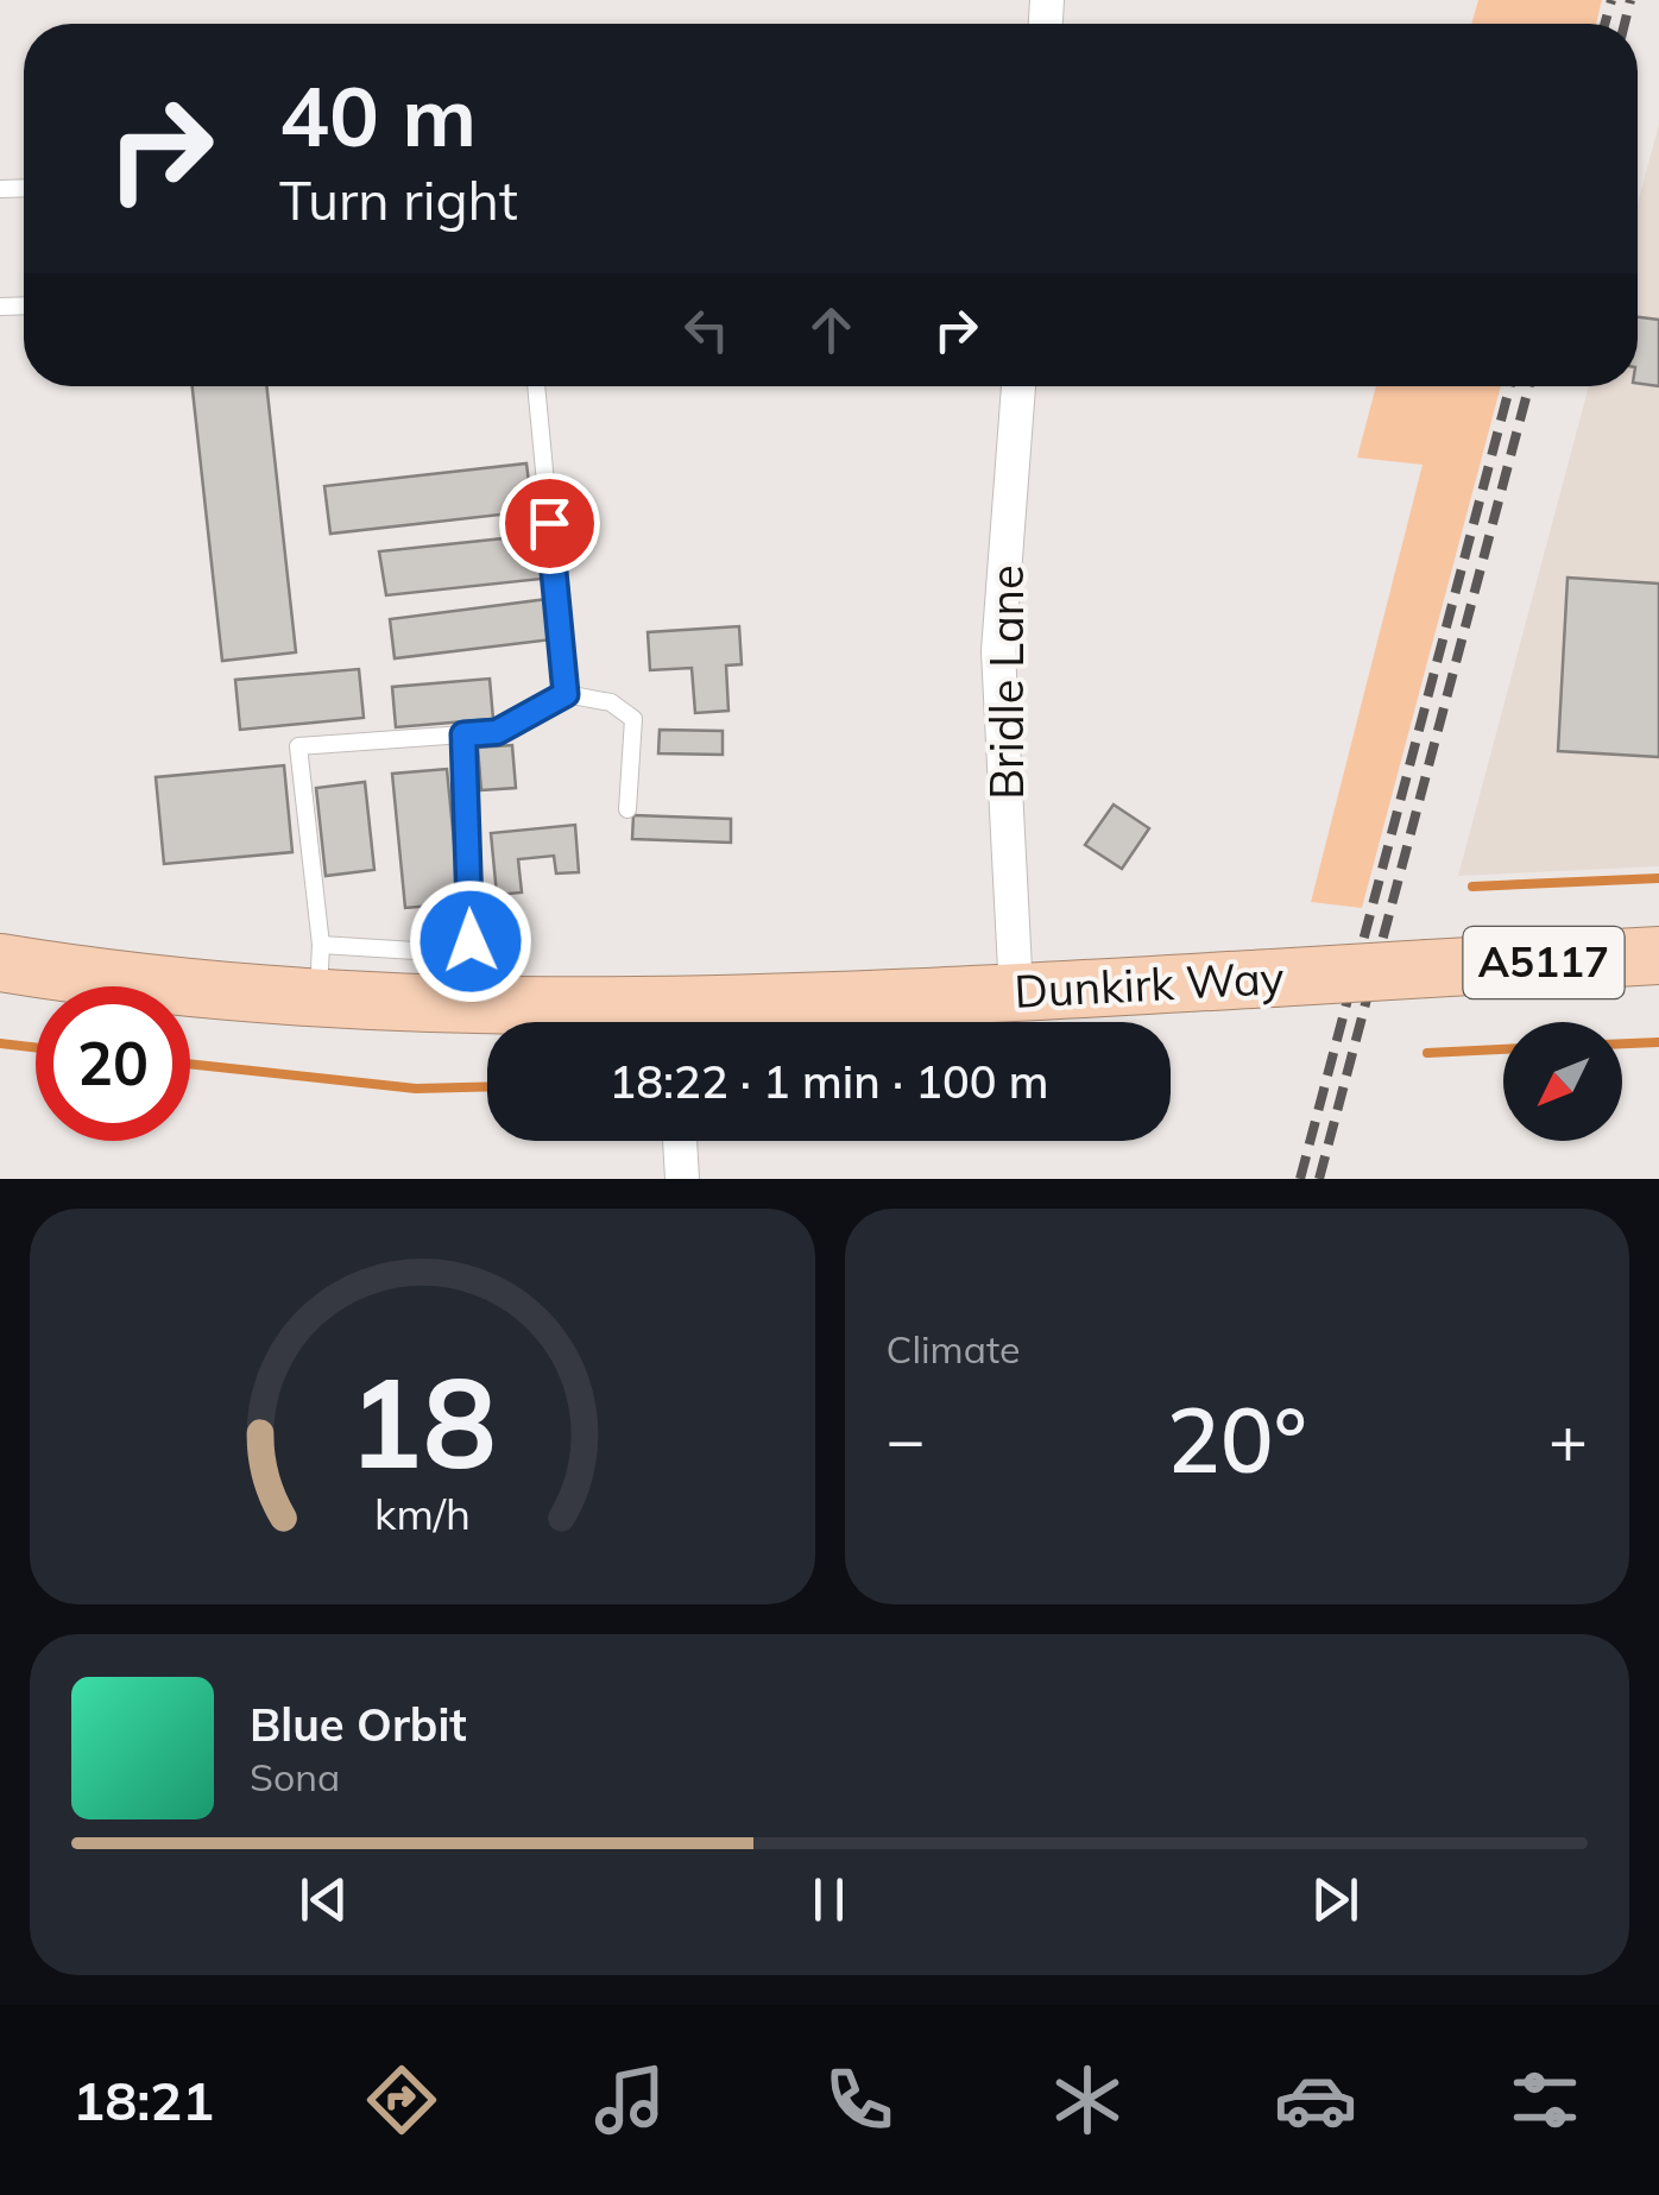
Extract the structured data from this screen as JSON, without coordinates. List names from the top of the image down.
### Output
{
  "streets": {
    "highway": ["A5117", "Dunkirk Way"],
    "street": ["Bridle Lane"]
  },
  "crossings": [
    ["Bridle Lane", "Dunkirk Way"]
  ],
  "north": "bottom left",
  "page": {
    "turn": ["40 m", "Turn right"],
    "limit": "20",
    "trip": "18:22 · 1 min · 100 m",
    "tile": "Climate",
    "heat": ["−", "20°", "+"],
    "song": ["Blue Orbit", "Sona"],
    "tabs": "18:21",
    "gauge": ["18", "km/h"]
  }
}
